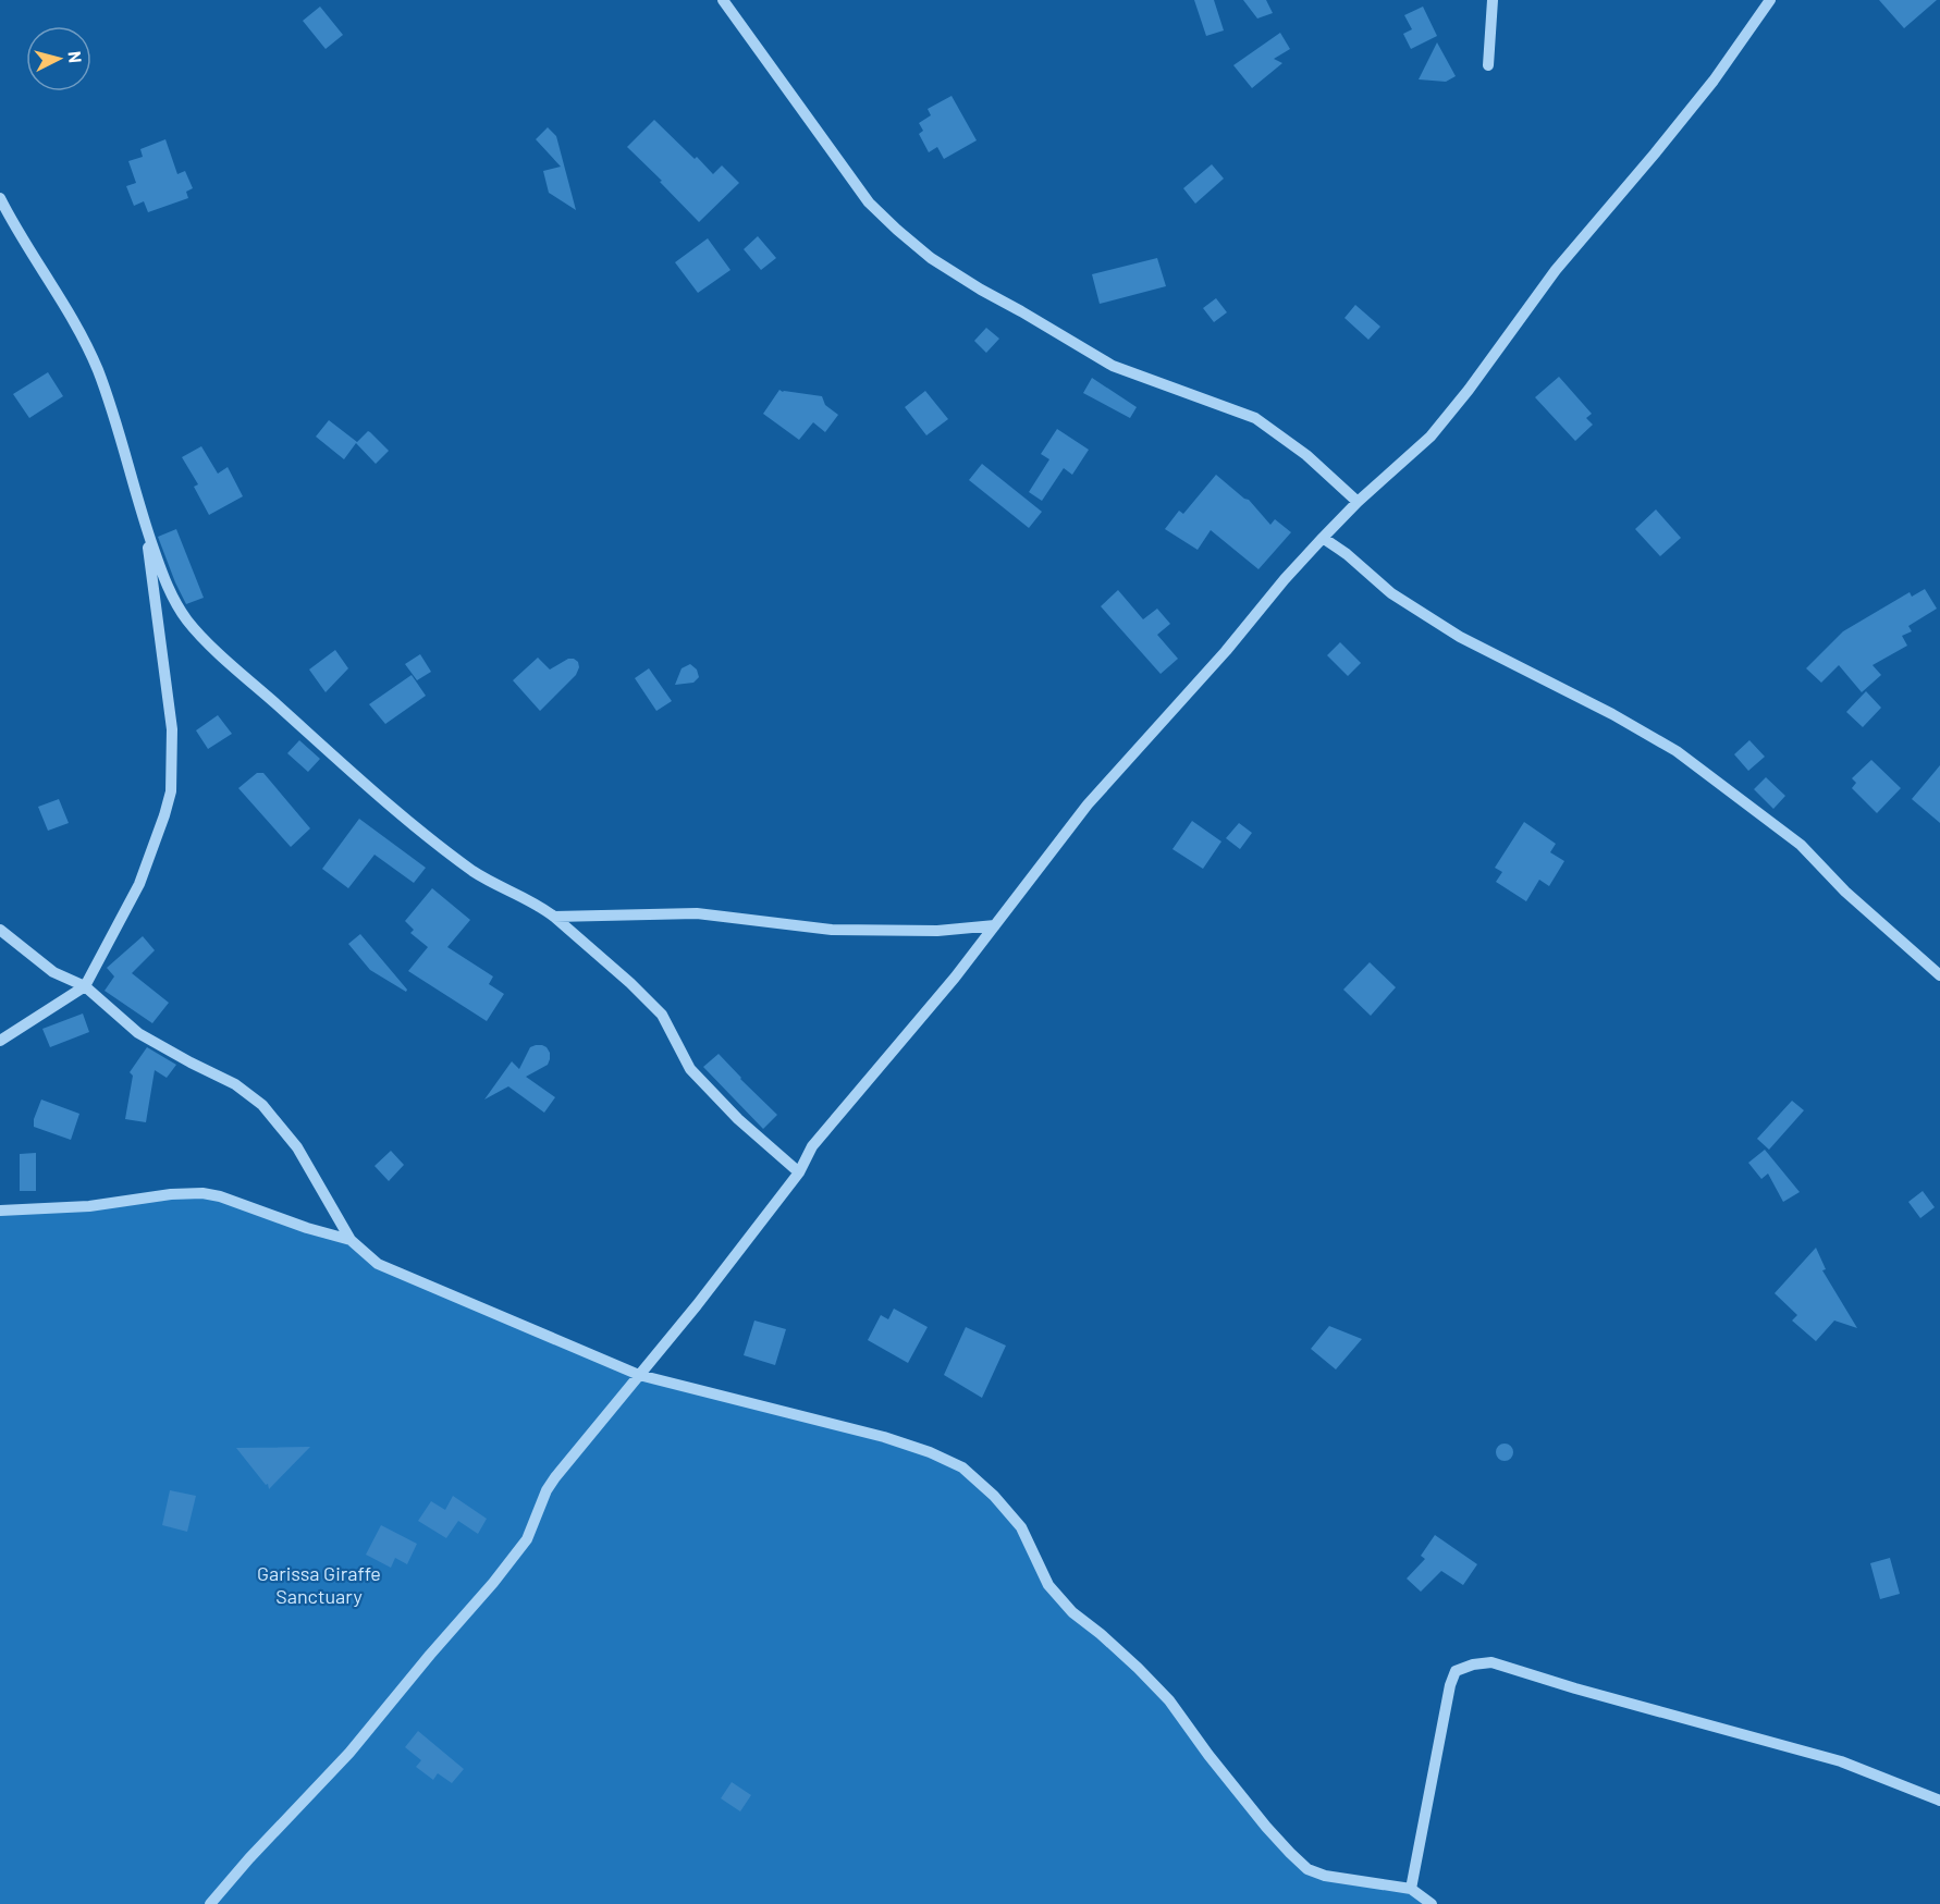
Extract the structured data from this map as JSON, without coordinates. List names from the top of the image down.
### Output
{
  "parks": ["Garissa Giraffe Sanctuary"],
  "north": "right"
}
